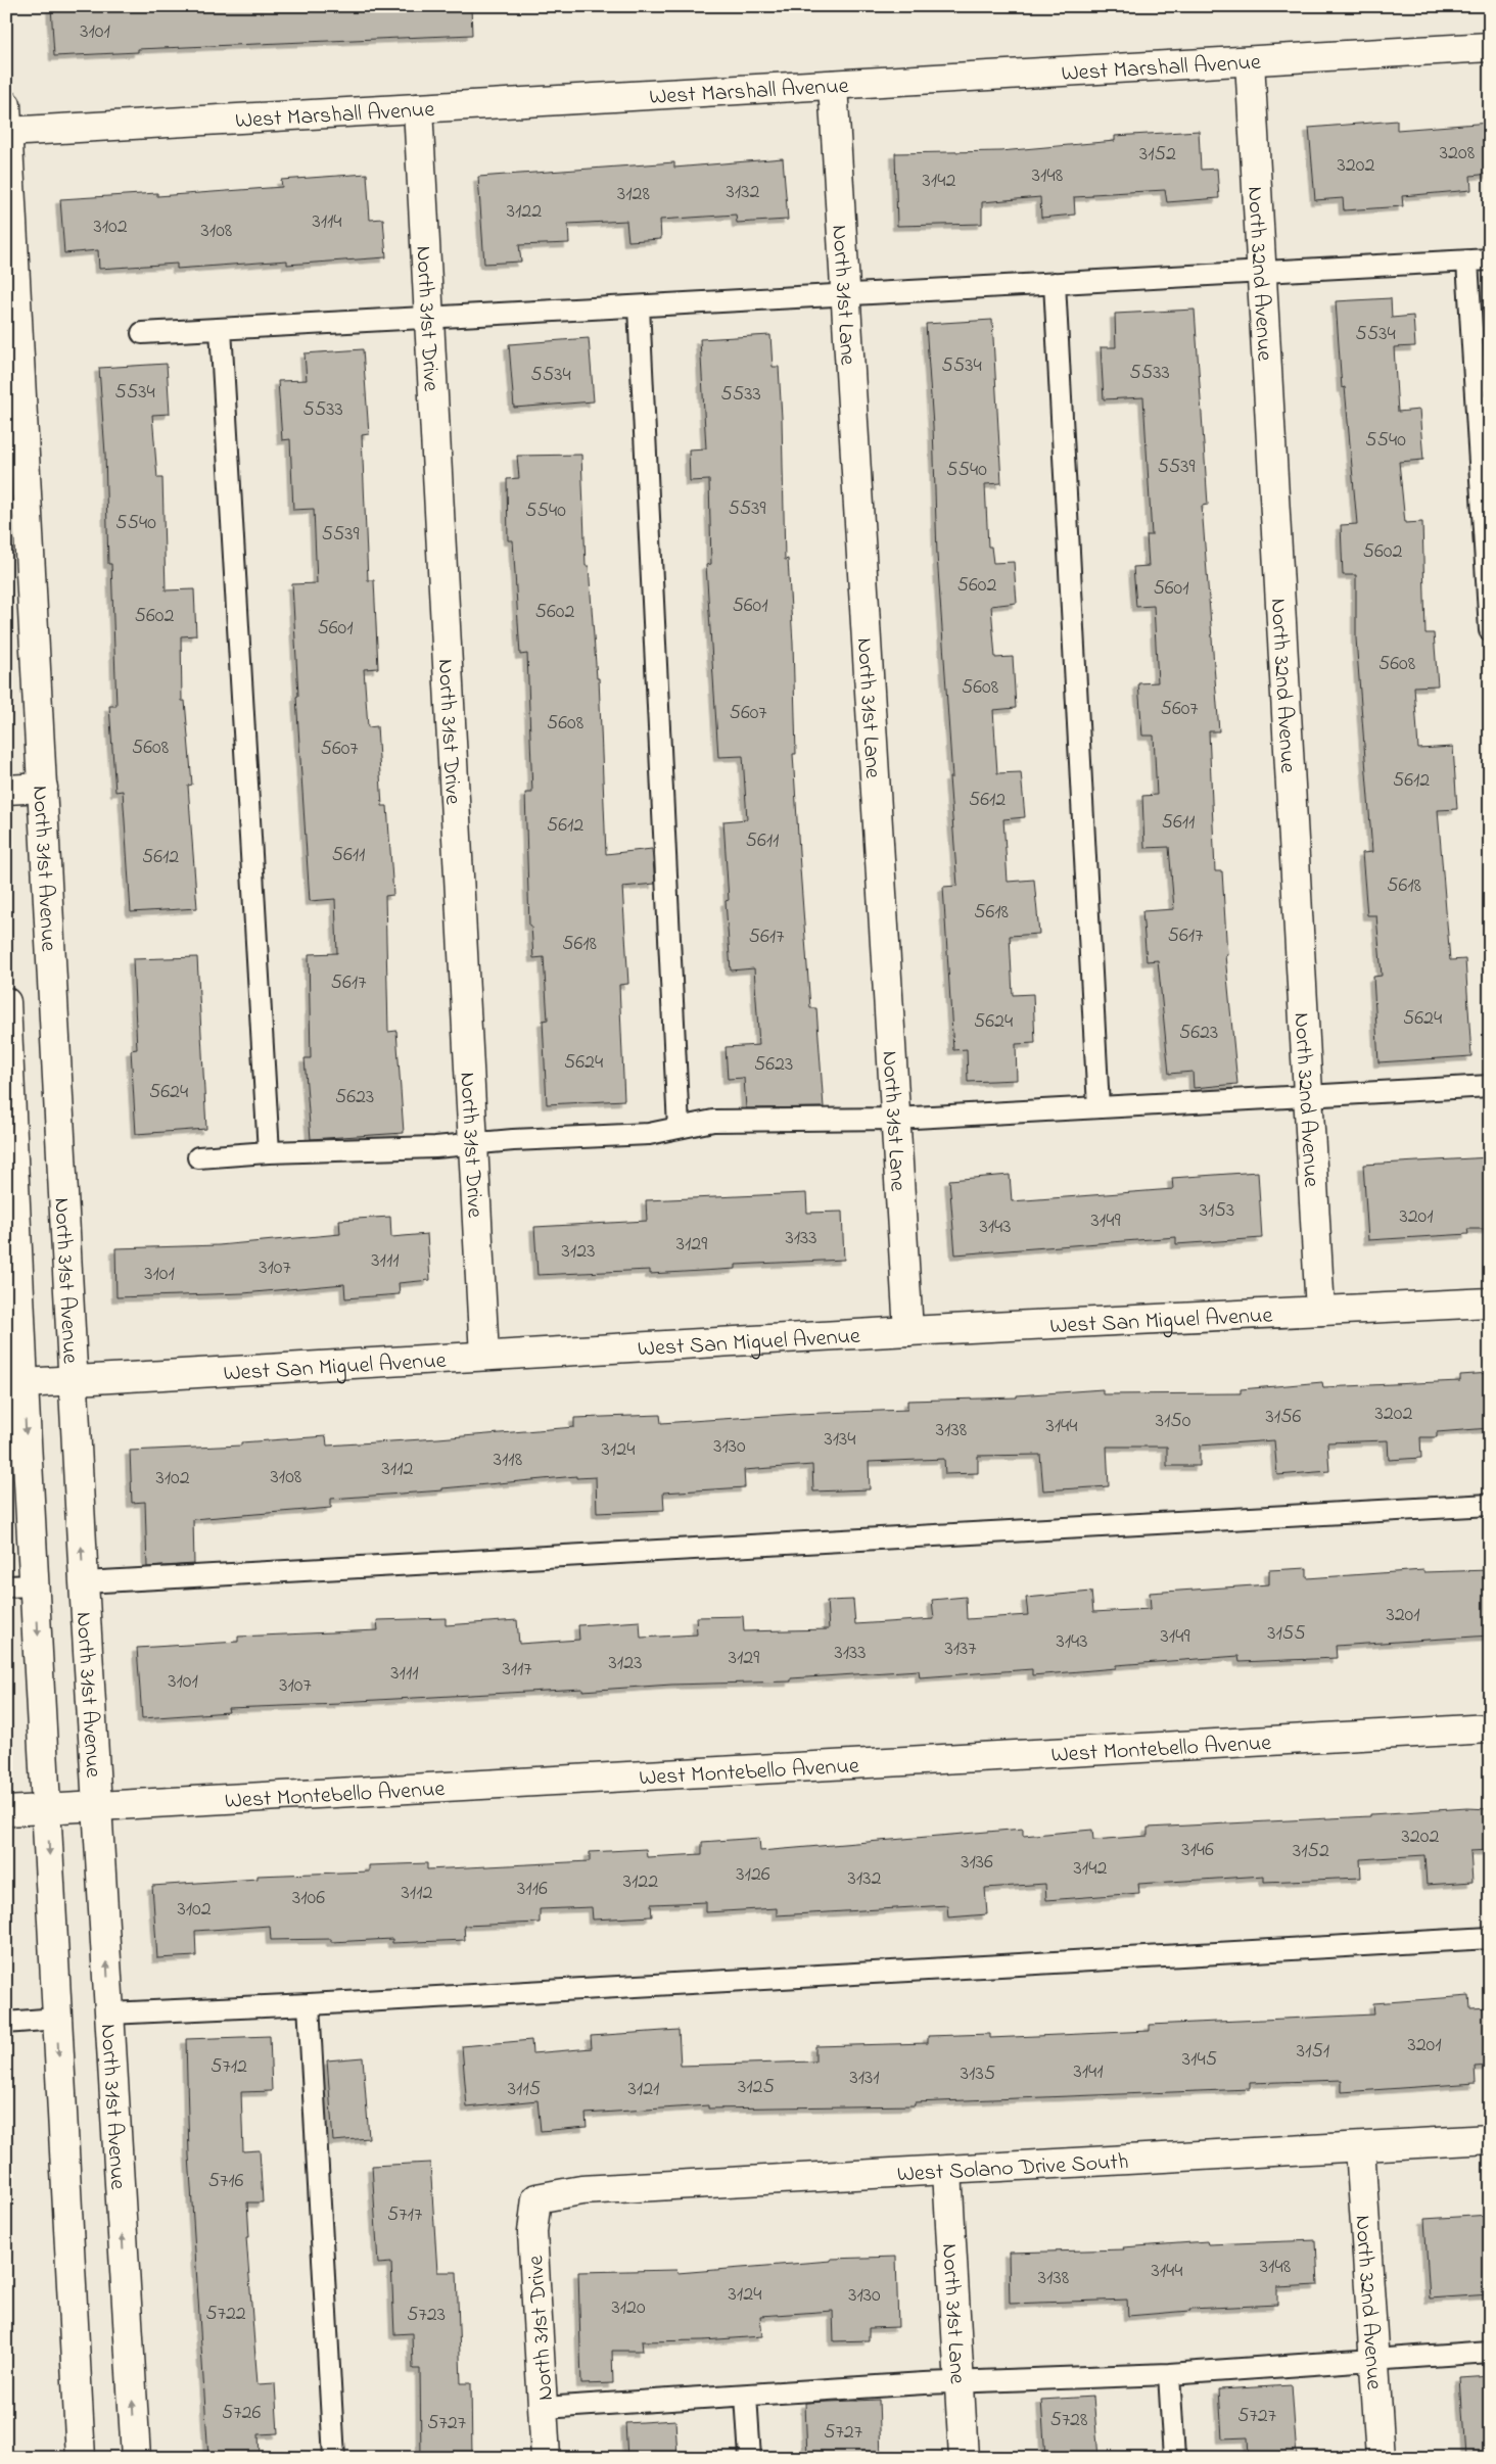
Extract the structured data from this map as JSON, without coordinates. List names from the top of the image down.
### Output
{
  "streets": {
    "street": [
      "West Marshall Avenue",
      "North 32nd Avenue",
      "North 31st Lane",
      "North 31st Drive",
      "North 31st Avenue",
      "West San Miguel Avenue",
      "West Montebello Avenue",
      "West Solano Drive South"
    ]
  },
  "crossings": [
    ["West Marshall Avenue", "North 32nd Avenue"],
    ["West Marshall Avenue", "North 31st Lane"],
    ["West Marshall Avenue", "North 31st Drive"],
    ["West Marshall Avenue", "North 31st Avenue"],
    ["North 32nd Avenue", "West San Miguel Avenue"],
    ["North 32nd Avenue", "West Solano Drive South"],
    ["North 31st Lane", "West San Miguel Avenue"],
    ["North 31st Lane", "West Solano Drive South"],
    ["North 31st Drive", "West San Miguel Avenue"],
    ["North 31st Drive", "West Solano Drive South"],
    ["North 31st Avenue", "West San Miguel Avenue"],
    ["North 31st Avenue", "West Montebello Avenue"]
  ],
  "house_numbers": [
    "3101",
    "3208",
    "3152",
    "3202",
    "3148",
    "3142",
    "3132",
    "3128",
    "3122",
    "3114",
    "3102",
    "3108",
    "5534",
    "5534",
    "5533",
    "5534",
    "5534",
    "5533",
    "5533",
    "5540",
    "5539",
    "5540",
    "5539",
    "5540",
    "5540",
    "5539",
    "5602",
    "5602",
    "5601",
    "5601",
    "5602",
    "5602",
    "5601",
    "5608",
    "5608",
    "5607",
    "5607",
    "5608",
    "5608",
    "5607",
    "5612",
    "5612",
    "5611",
    "5612",
    "5611",
    "5611",
    "5612",
    "5618",
    "5618",
    "5617",
    "5617",
    "5618",
    "5617",
    "5624",
    "5624",
    "5623",
    "5624",
    "5623",
    "5624",
    "5623",
    "3153",
    "3201",
    "3149",
    "3143",
    "3133",
    "3129",
    "3123",
    "3111",
    "3107",
    "3101",
    "3202",
    "3156",
    "3150",
    "3144",
    "3138",
    "3134",
    "3130",
    "3124",
    "3118",
    "3112",
    "3108",
    "3102",
    "3201",
    "3155",
    "3149",
    "3143",
    "3137",
    "3133",
    "3129",
    "3123",
    "3117",
    "3111",
    "3101",
    "3107",
    "3202",
    "3146",
    "3152",
    "3136",
    "3142",
    "3126",
    "3132",
    "3122",
    "3116",
    "3112",
    "3106",
    "3102",
    "3201",
    "3151",
    "3145",
    "5712",
    "3141",
    "3135",
    "3131",
    "3125",
    "3115",
    "3121",
    "5716",
    "5717",
    "3148",
    "3144",
    "3138",
    "3124",
    "3130",
    "3120",
    "5722",
    "5723",
    "5726",
    "5727",
    "5728",
    "5727",
    "5727"
  ]
}
